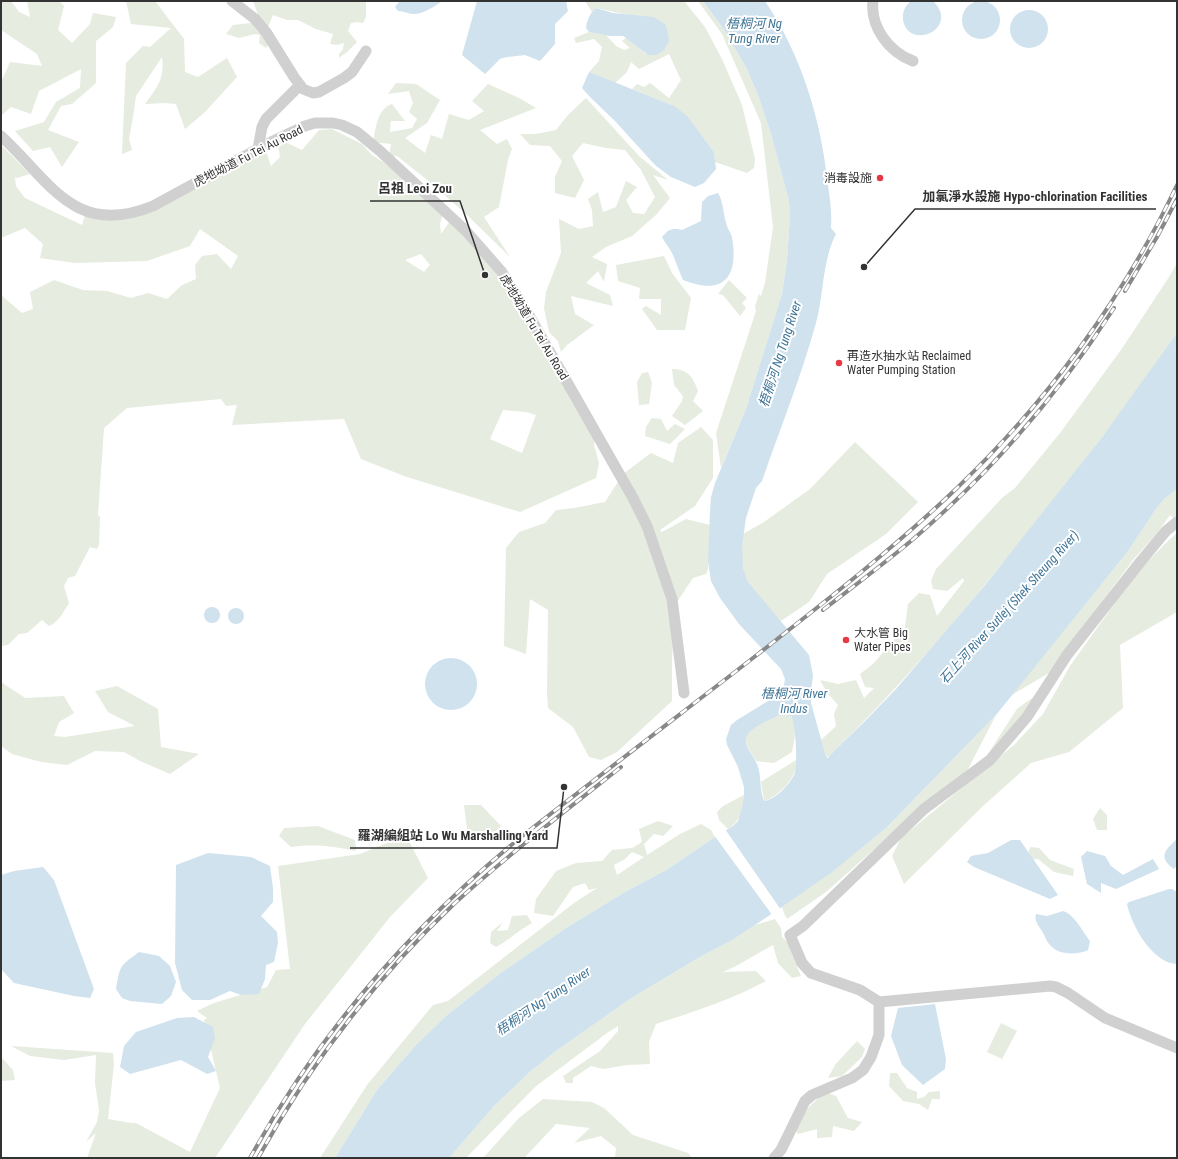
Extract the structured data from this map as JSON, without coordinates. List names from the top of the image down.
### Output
{
  "streets": {
    "street": ["虎地坳道 Fu Tei Au Road"]
  },
  "water": ["梧桐河 Ng Tung River", "石上河 River Sutlej (Shek Sheung River)", "梧桐河 River Indus"],
  "places": [
    "消毒設施",
    "加氯淨水設施 Hypo-chlorination Facilities",
    "呂祖 Leoi Zou",
    "再造水抽水站 Reclaimed Water Pumping Station",
    "大水管 Big Water Pipes",
    "羅湖編組站 Lo Wu Marshalling Yard"
  ]
}
